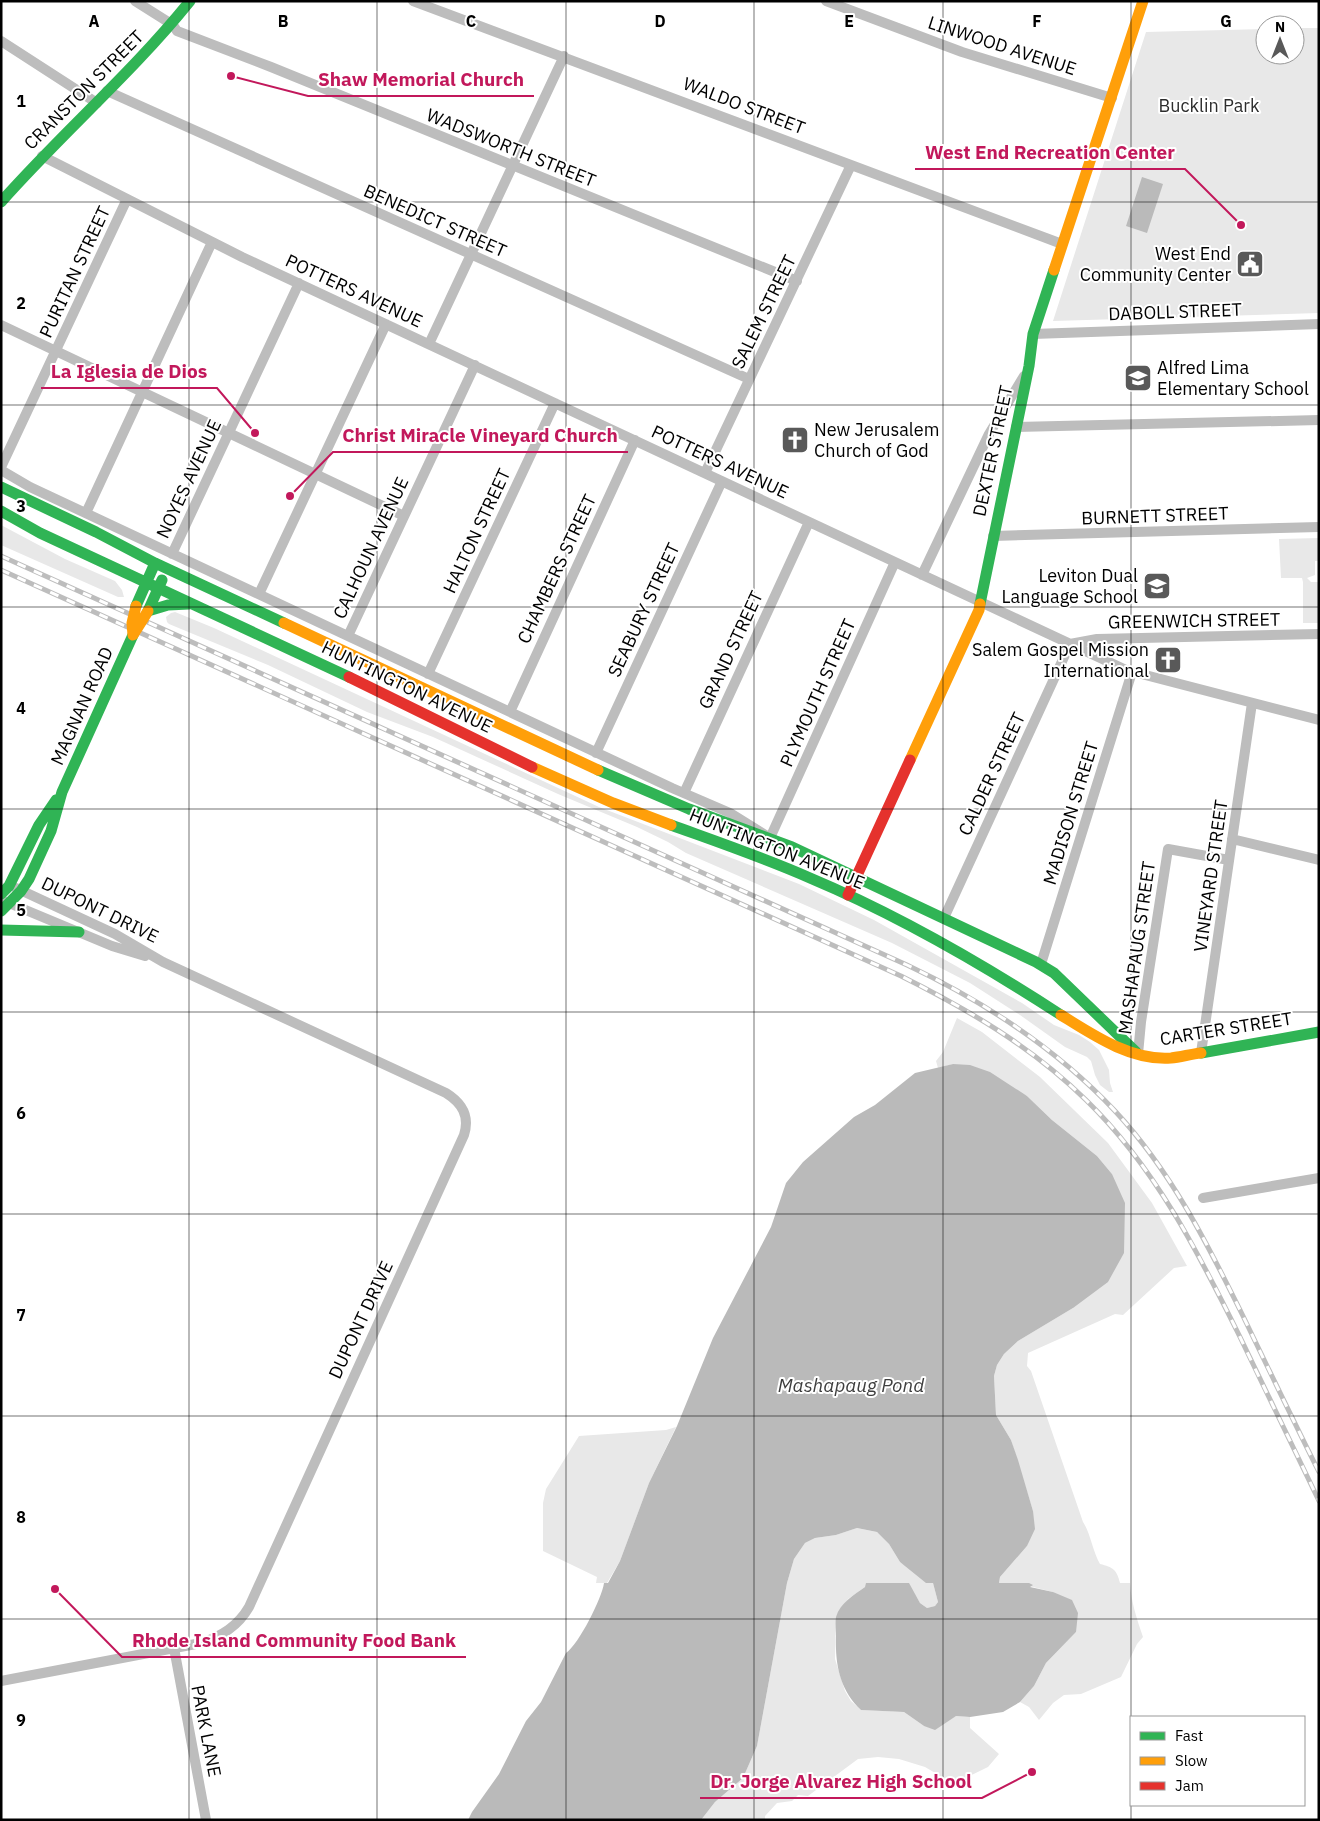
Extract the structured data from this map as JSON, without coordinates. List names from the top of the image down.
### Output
{
  "streets": {
    "main road": [
      "CRANSTON STREET",
      "DEXTER STREET",
      "HUNTINGTON AVENUE",
      "MAGNAN ROAD",
      "DUPONT DRIVE",
      "CARTER STREET"
    ],
    "street": [
      "LINWOOD AVENUE",
      "WALDO STREET",
      "WADSWORTH STREET",
      "BENEDICT STREET",
      "PURITAN STREET",
      "POTTERS AVENUE",
      "SALEM STREET",
      "DABOLL STREET",
      "NOYES AVENUE",
      "BURNETT STREET",
      "HALTON STREET",
      "CALHOUN AVENUE",
      "CHAMBERS STREET",
      "SEABURY STREET",
      "GREENWICH STREET",
      "GRAND STREET",
      "PLYMOUTH STREET",
      "CALDER STREET",
      "MADISON STREET",
      "VINEYARD STREET",
      "MASHAPAUG STREET",
      "PARK LANE"
    ]
  },
  "crossings": [
    ["LINWOOD AVENUE", "DEXTER STREET"],
    ["CRANSTON STREET", "WADSWORTH STREET"],
    ["CRANSTON STREET", "BENEDICT STREET"],
    ["CRANSTON STREET", "POTTERS AVENUE"],
    ["WALDO STREET", "SALEM STREET"],
    ["WALDO STREET", "DEXTER STREET"],
    ["WADSWORTH STREET", "SALEM STREET"],
    ["BENEDICT STREET", "SALEM STREET"],
    ["PURITAN STREET", "POTTERS AVENUE"],
    ["PURITAN STREET", "HUNTINGTON AVENUE"],
    ["POTTERS AVENUE", "SALEM STREET"],
    ["POTTERS AVENUE", "DEXTER STREET"],
    ["POTTERS AVENUE", "NOYES AVENUE"],
    ["POTTERS AVENUE", "HALTON STREET"],
    ["POTTERS AVENUE", "CALHOUN AVENUE"],
    ["POTTERS AVENUE", "CHAMBERS STREET"],
    ["POTTERS AVENUE", "SEABURY STREET"],
    ["POTTERS AVENUE", "GREENWICH STREET"],
    ["POTTERS AVENUE", "GRAND STREET"],
    ["POTTERS AVENUE", "PLYMOUTH STREET"],
    ["POTTERS AVENUE", "CALDER STREET"],
    ["POTTERS AVENUE", "MADISON STREET"],
    ["POTTERS AVENUE", "VINEYARD STREET"],
    ["DABOLL STREET", "DEXTER STREET"],
    ["DEXTER STREET", "BURNETT STREET"],
    ["DEXTER STREET", "HUNTINGTON AVENUE"],
    ["NOYES AVENUE", "HUNTINGTON AVENUE"],
    ["HALTON STREET", "HUNTINGTON AVENUE"],
    ["CALHOUN AVENUE", "HUNTINGTON AVENUE"],
    ["CHAMBERS STREET", "HUNTINGTON AVENUE"],
    ["SEABURY STREET", "HUNTINGTON AVENUE"],
    ["GREENWICH STREET", "CALDER STREET"],
    ["GRAND STREET", "HUNTINGTON AVENUE"],
    ["HUNTINGTON AVENUE", "PLYMOUTH STREET"],
    ["HUNTINGTON AVENUE", "MAGNAN ROAD"],
    ["HUNTINGTON AVENUE", "CALDER STREET"],
    ["HUNTINGTON AVENUE", "MADISON STREET"],
    ["HUNTINGTON AVENUE", "MASHAPAUG STREET"],
    ["HUNTINGTON AVENUE", "CARTER STREET"],
    ["MAGNAN ROAD", "DUPONT DRIVE"],
    ["VINEYARD STREET", "MASHAPAUG STREET"],
    ["VINEYARD STREET", "CARTER STREET"],
    ["DUPONT DRIVE", "PARK LANE"],
    ["MASHAPAUG STREET", "CARTER STREET"]
  ],
  "water": ["Mashapaug Pond"],
  "parks": ["Bucklin Park"],
  "places": {
    "other": [
      "Shaw Memorial Church",
      "West End Recreation Center",
      "La Iglesia de Dios",
      "Christ Miracle Vineyard Church",
      "Rhode Island Community Food Bank",
      "Dr. Jorge Alvarez High School"
    ],
    "public building": ["West End Community Center"],
    "school or university": ["Alfred Lima Elementary School", "Leviton Dual Language School"],
    "church": ["New Jerusalem Church of God", "Salem Gospel Mission International"]
  },
  "legend": ["Fast", "Slow", "Jam"],
  "north": "top",
  "grid": {
    "columns": [
      "A",
      "B",
      "C",
      "D",
      "E",
      "F",
      "G"
    ],
    "rows": [
      "1",
      "2",
      "3",
      "4",
      "5",
      "6",
      "7",
      "8",
      "9"
    ]
  }
}
